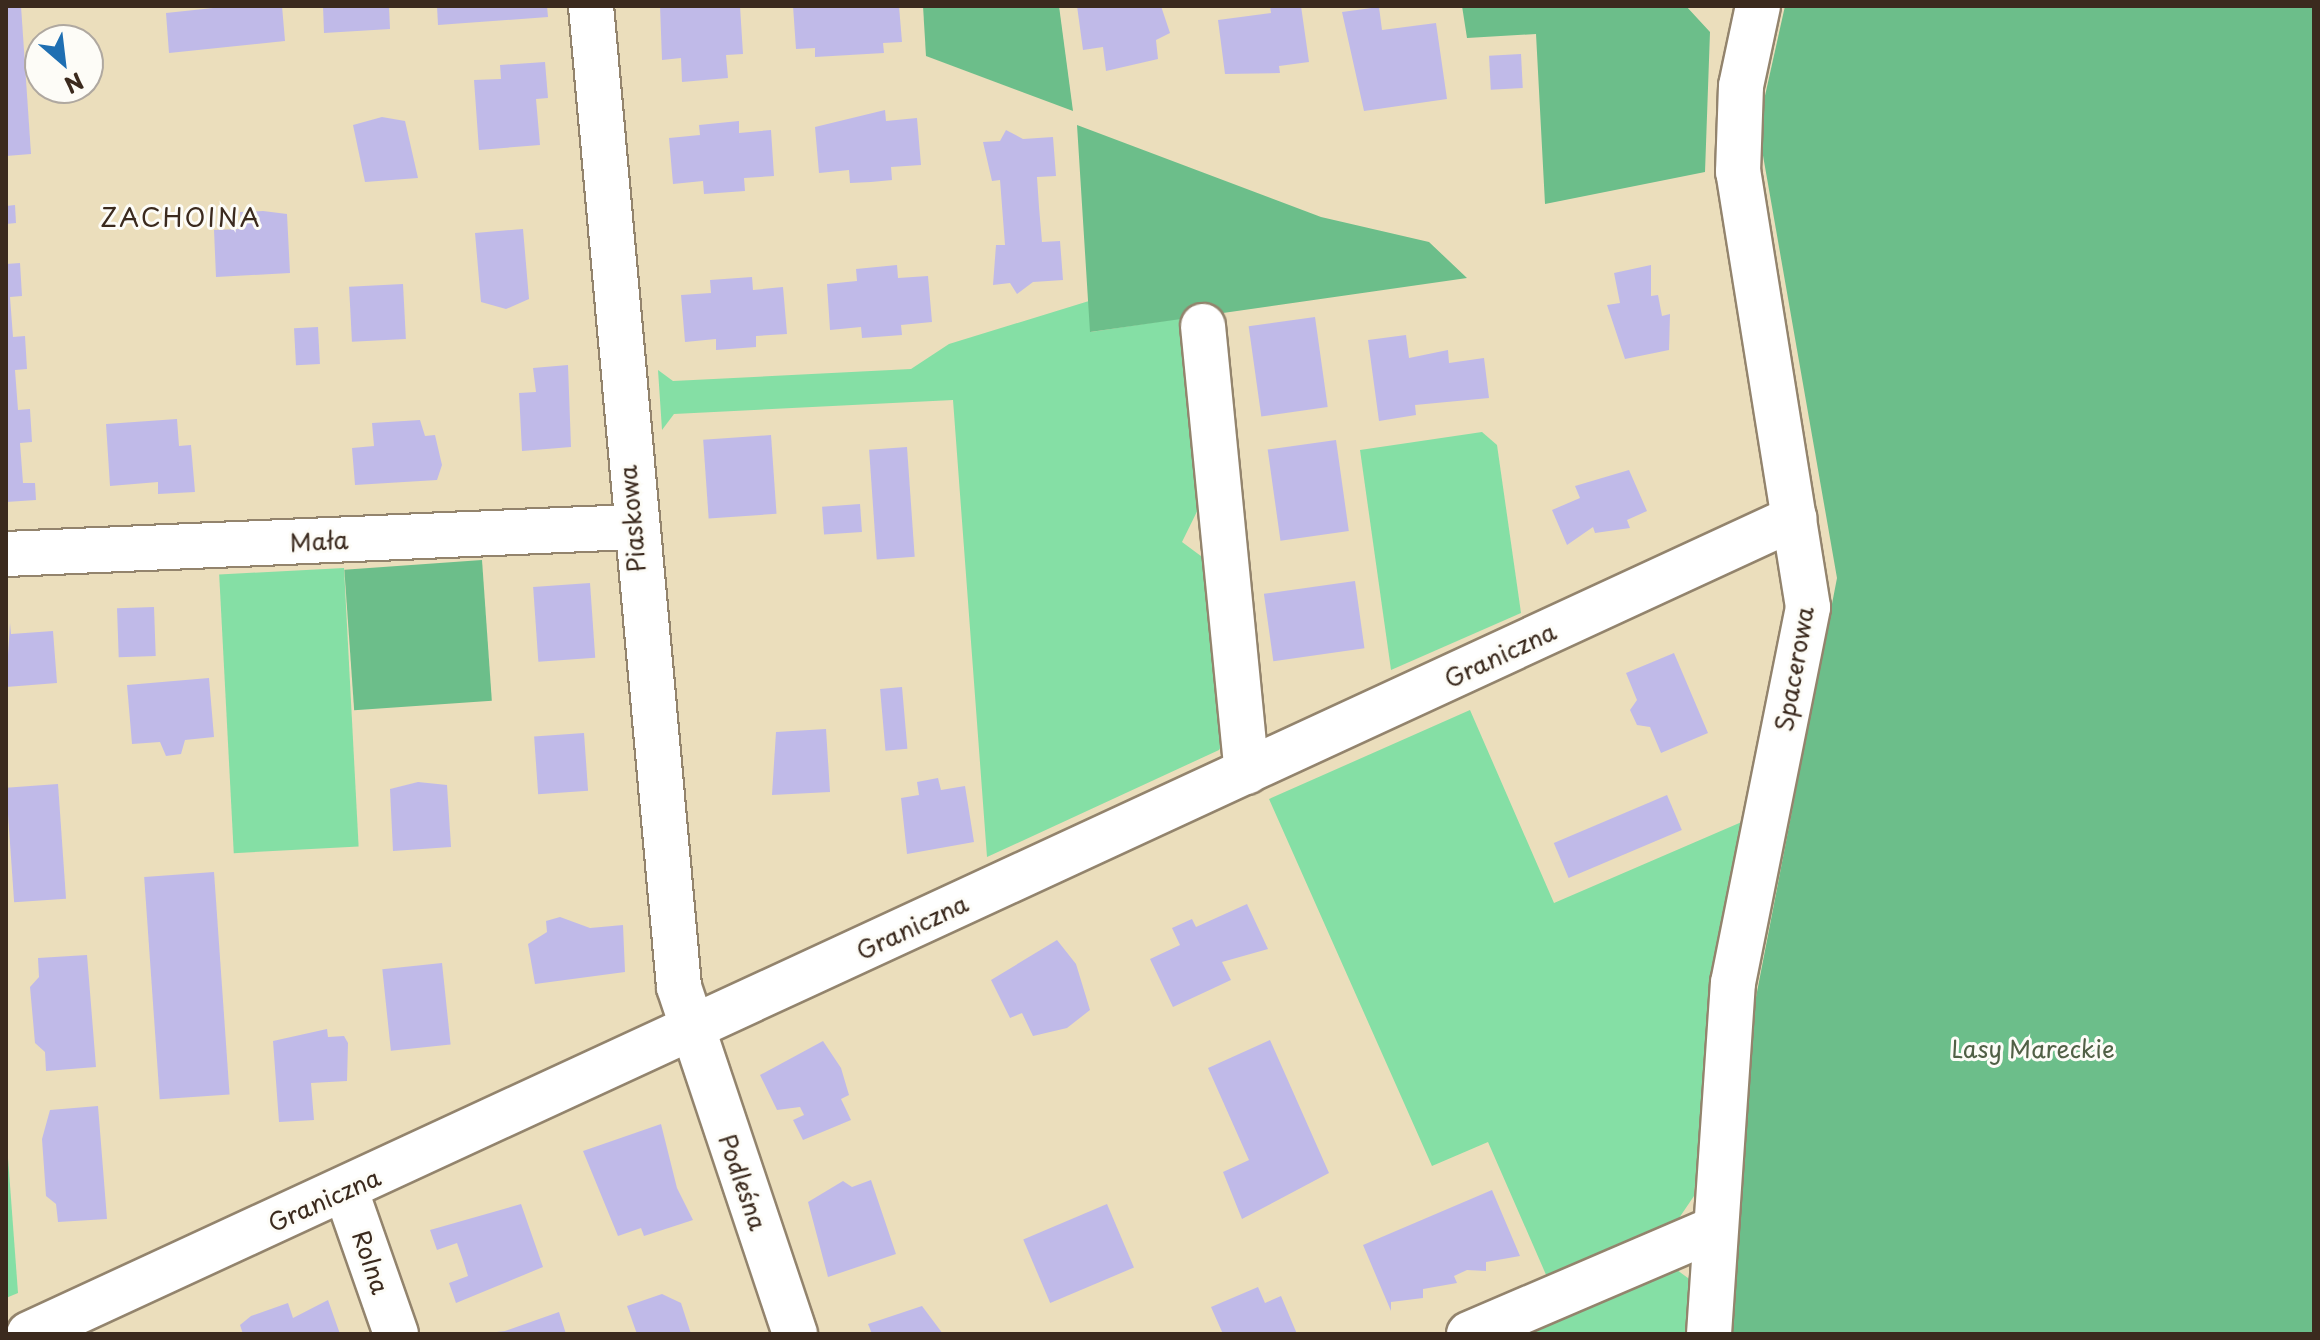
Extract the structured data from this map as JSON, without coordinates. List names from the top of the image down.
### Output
{
  "streets": {
    "street": [
      "Piaskowa",
      "Mała",
      "Graniczna",
      "Spacerowa",
      "Podleśna",
      "Rolna"
    ]
  },
  "crossings": [
    ["Piaskowa", "Mała"],
    ["Piaskowa", "Graniczna"],
    ["Piaskowa", "Podleśna"],
    ["Graniczna", "Spacerowa"],
    ["Graniczna", "Podleśna"],
    ["Graniczna", "Rolna"]
  ],
  "districts": ["ZACHOINA"],
  "parks": ["Lasy Mareckie"],
  "north": "bottom right"
}
